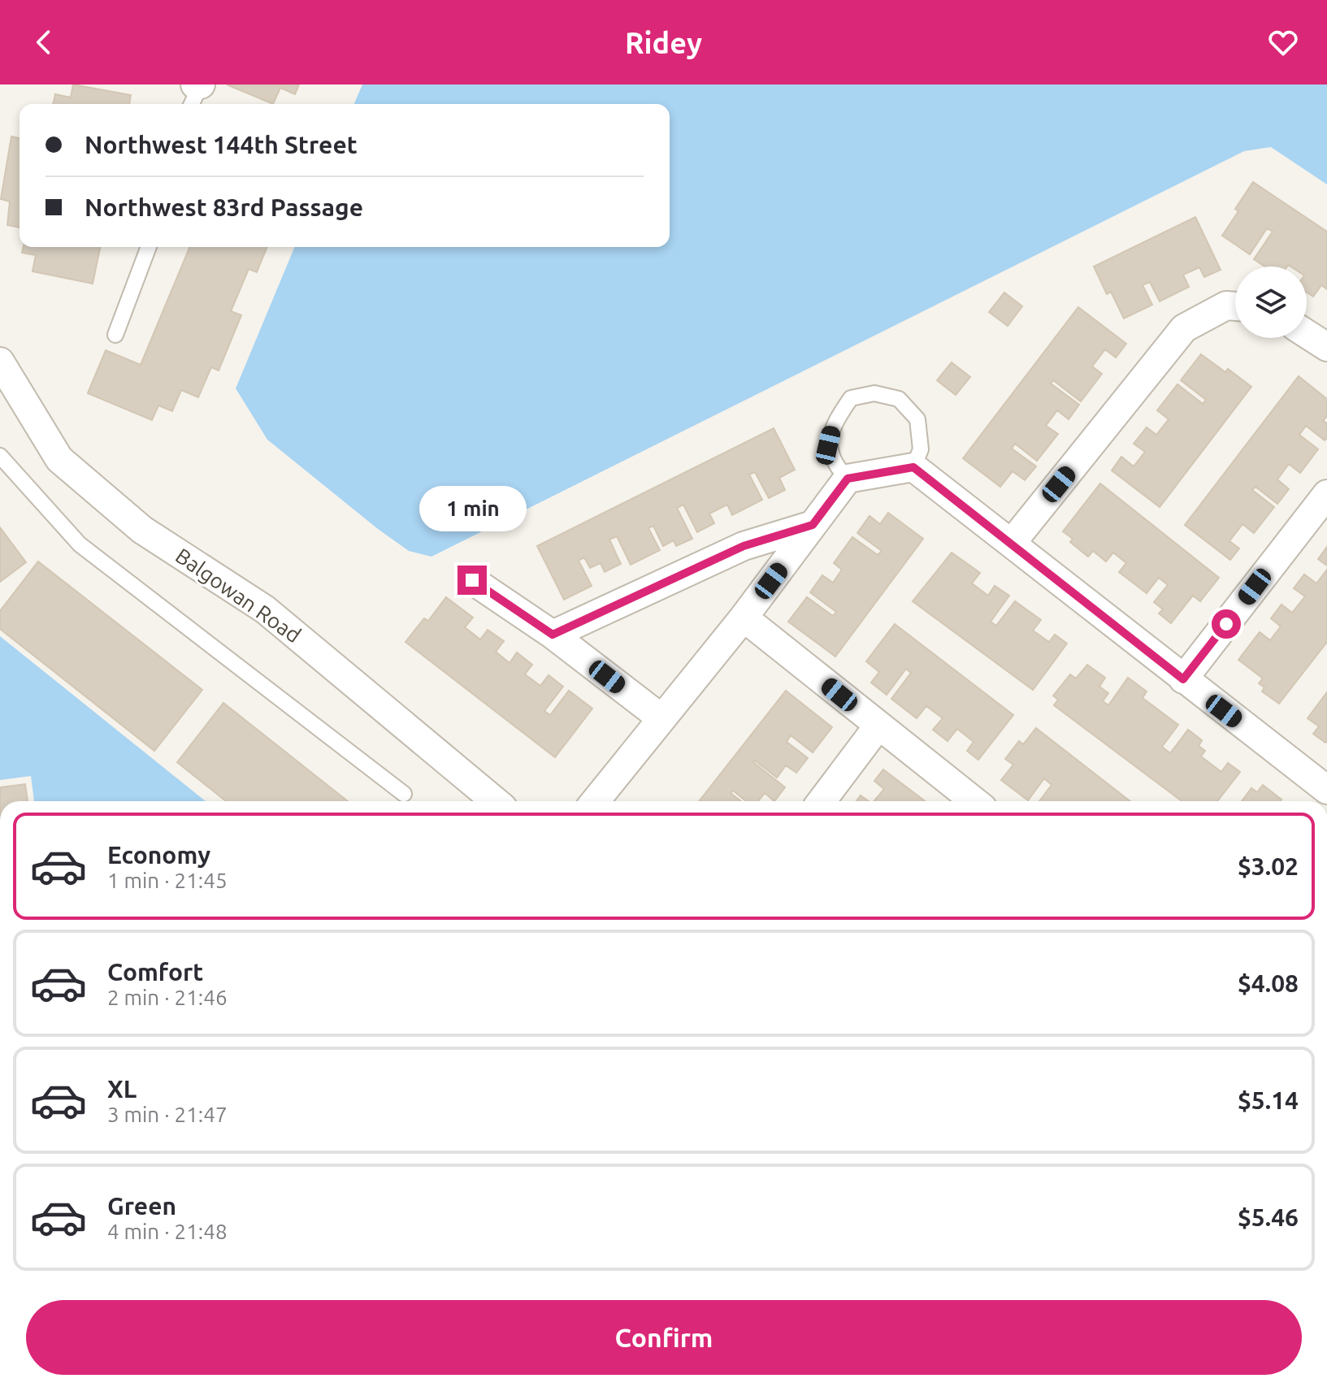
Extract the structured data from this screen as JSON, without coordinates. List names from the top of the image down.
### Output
{
  "streets": {
    "street": ["Balgowan Road"]
  },
  "page": {
    "header": "Ridey",
    "banner": ["Northwest 144th Street", "Northwest 83rd Passage"],
    "bubble": "1 min",
    "list": [
      {
        "name": "Economy",
        "note": "1 min · 21:45",
        "value": "$3.02"
      },
      {
        "name": "Comfort",
        "note": "2 min · 21:46",
        "value": "$4.08"
      },
      {
        "name": "XL",
        "note": "3 min · 21:47",
        "value": "$5.14"
      },
      {
        "name": "Green",
        "note": "4 min · 21:48",
        "value": "$5.46"
      }
    ],
    "buttons": "Confirm"
  }
}
